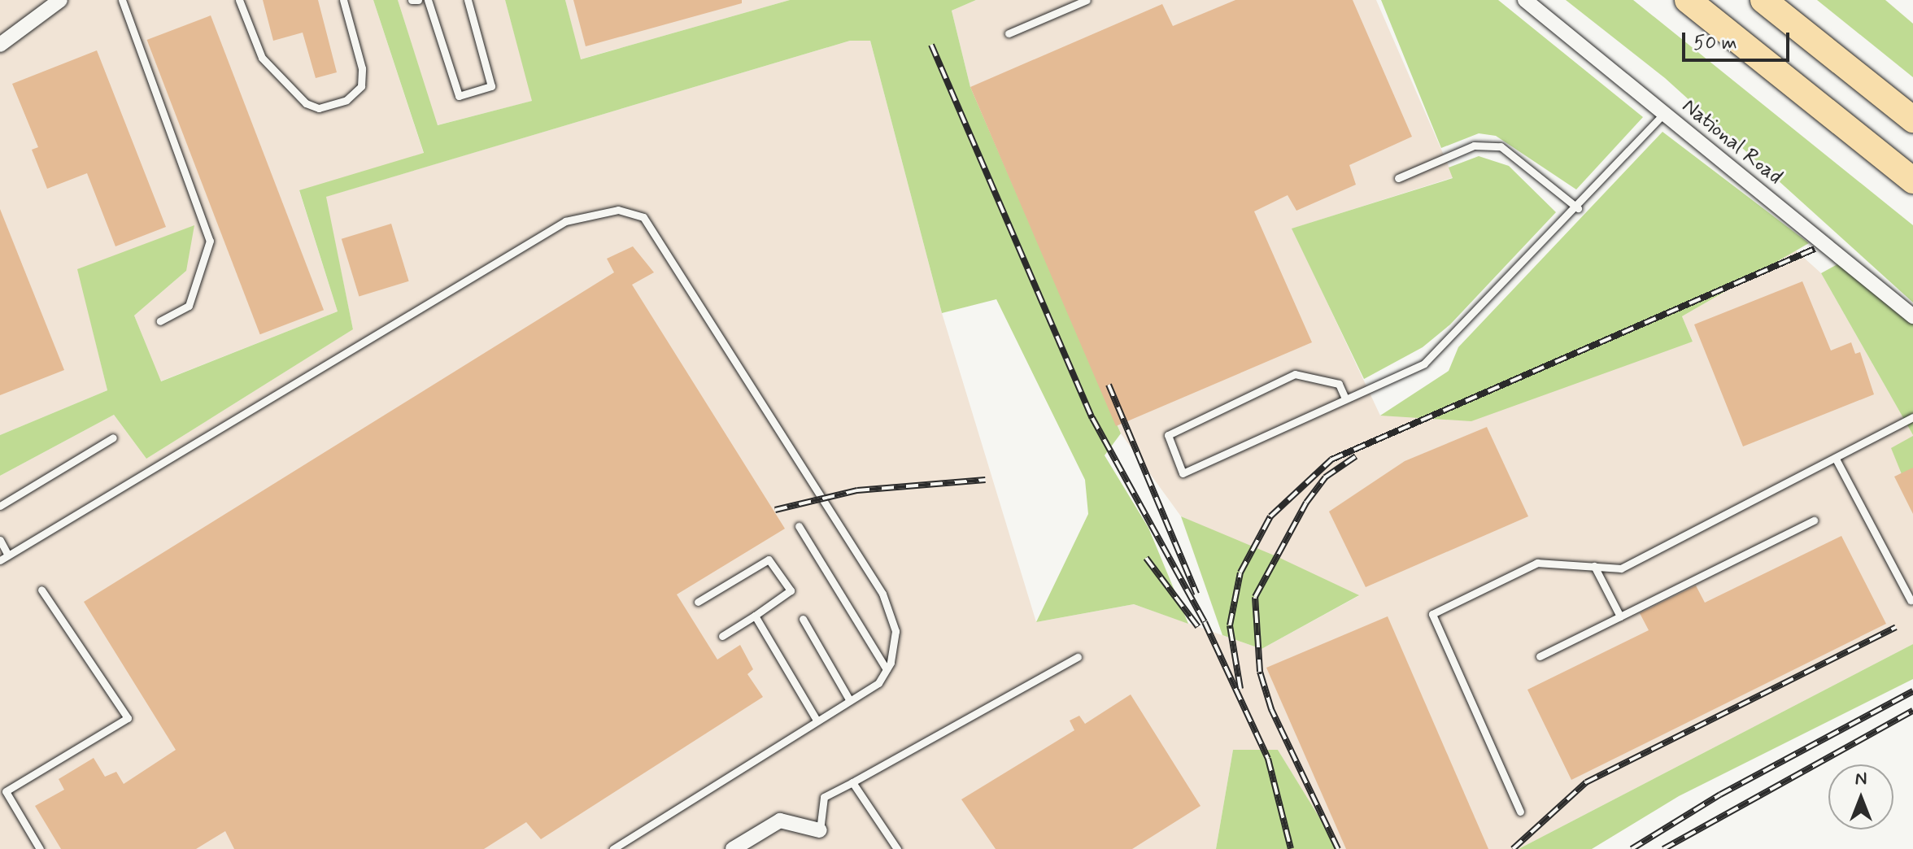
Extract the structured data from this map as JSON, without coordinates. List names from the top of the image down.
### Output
{
  "streets": {
    "street": ["National Road"]
  },
  "scale_bar": "50 m",
  "north": "top"
}
